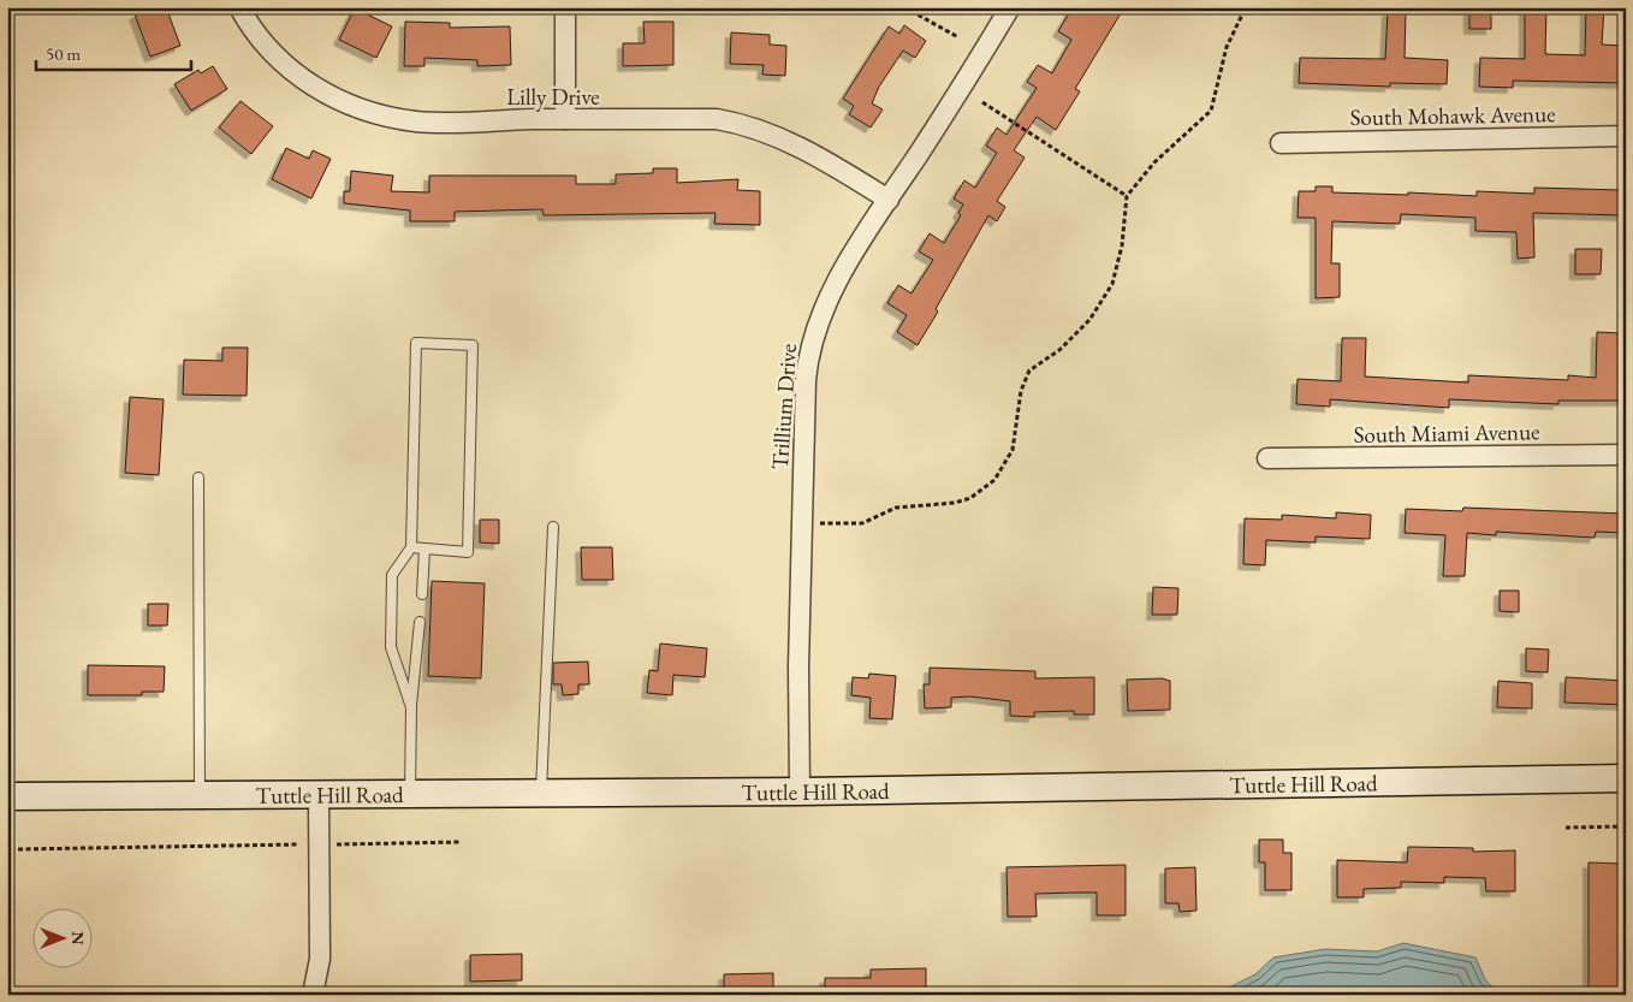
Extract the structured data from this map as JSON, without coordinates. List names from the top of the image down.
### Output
{
  "streets": {
    "main road": ["Tuttle Hill Road"],
    "street": [
      "Lilly Drive",
      "South Mohawk Avenue",
      "Trillium Drive",
      "South Miami Avenue"
    ]
  },
  "crossings": [
    ["Lilly Drive", "Trillium Drive"],
    ["Trillium Drive", "Tuttle Hill Road"]
  ],
  "scale_bar": "50 m",
  "north": "right"
}
